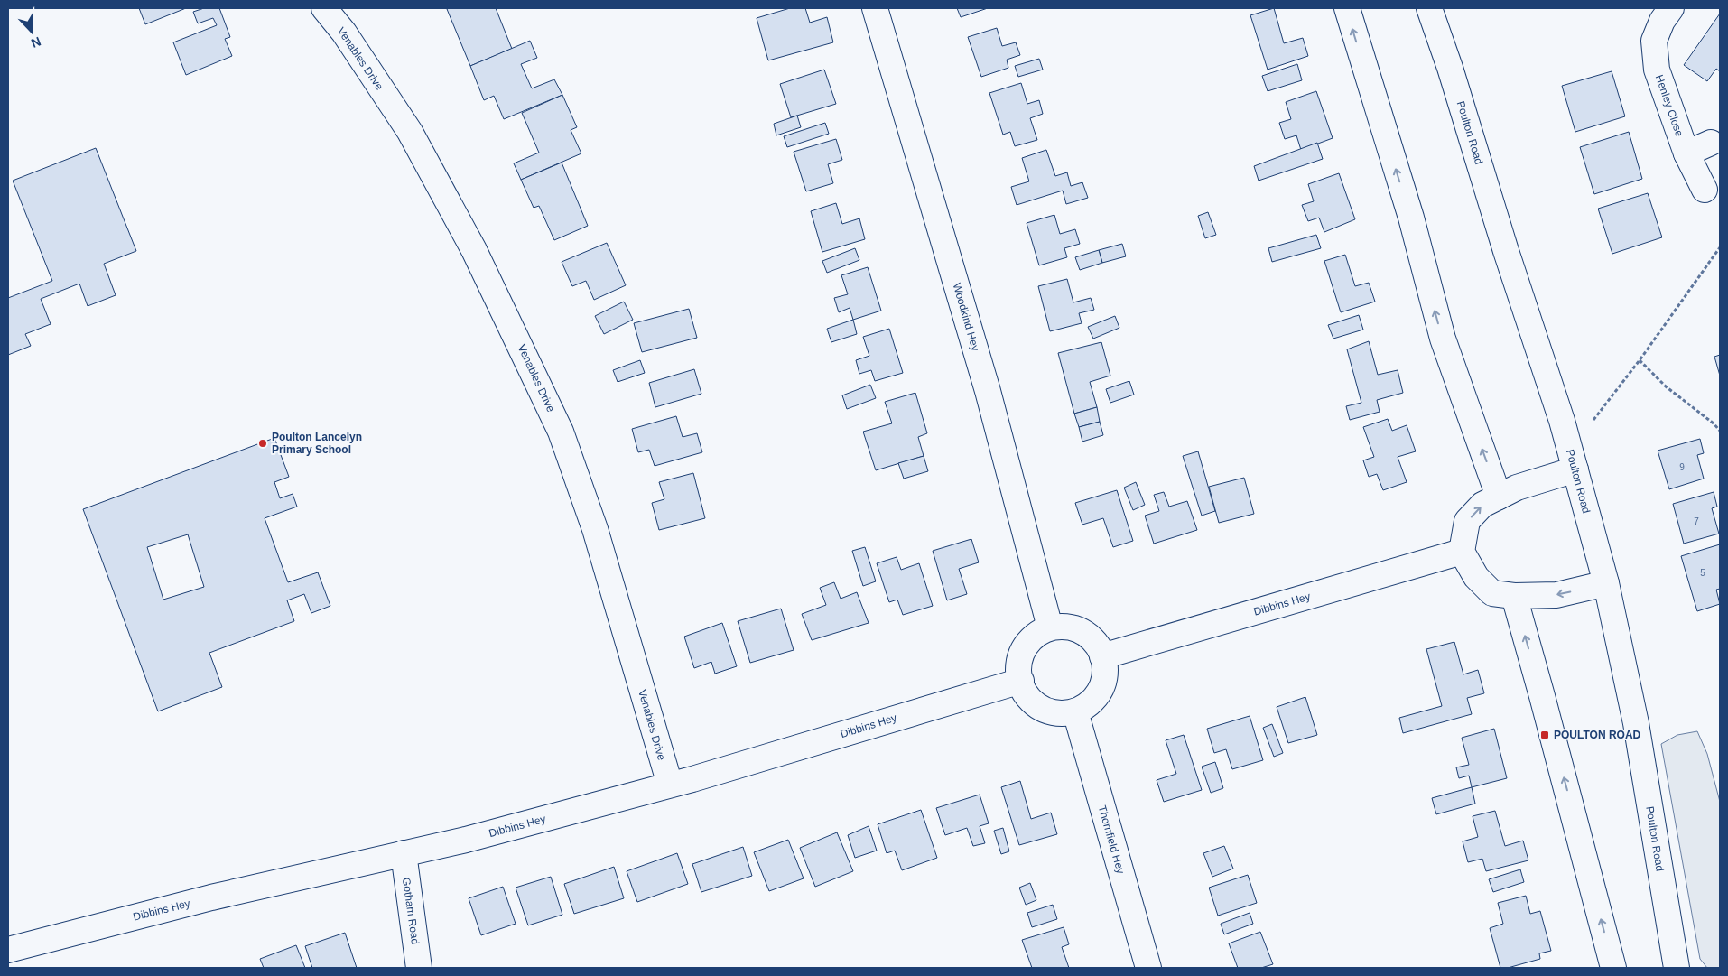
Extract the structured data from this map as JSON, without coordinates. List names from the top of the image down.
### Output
{
  "streets": {
    "street": [
      "Venables Drive",
      "Henley Close",
      "Poulton Road",
      "Woodkind Hey",
      "Dibbins Hey",
      "Thornfield Hey",
      "Gotham Road"
    ]
  },
  "crossings": [
    ["Venables Drive", "Dibbins Hey"],
    ["Woodkind Hey", "Dibbins Hey"],
    ["Woodkind Hey", "Thornfield Hey"],
    ["Dibbins Hey", "Thornfield Hey"],
    ["Dibbins Hey", "Gotham Road"]
  ],
  "places": {
    "other": ["Poulton Lancelyn Primary School"],
    "transit": ["POULTON ROAD"]
  },
  "house_numbers": ["9", "7", "5"],
  "north": "bottom"
}
